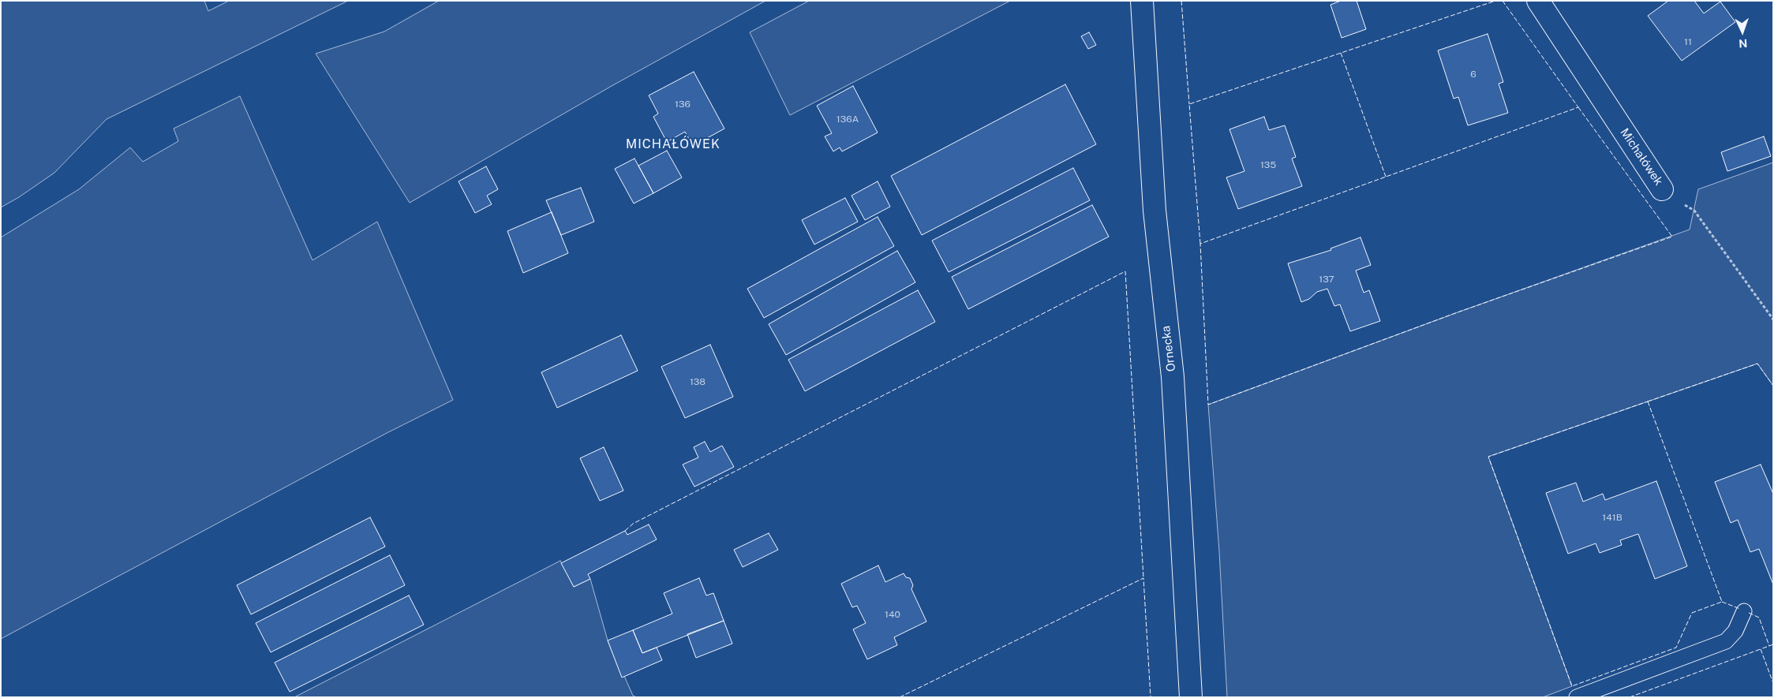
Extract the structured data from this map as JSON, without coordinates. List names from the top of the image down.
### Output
{
  "streets": {
    "street": ["Michałówek", "Ornecka"]
  },
  "districts": ["MICHAŁÓWEK"],
  "house_numbers": [
    "11",
    "6",
    "136",
    "136A",
    "135",
    "137",
    "138",
    "141B",
    "140"
  ],
  "north": "bottom"
}
